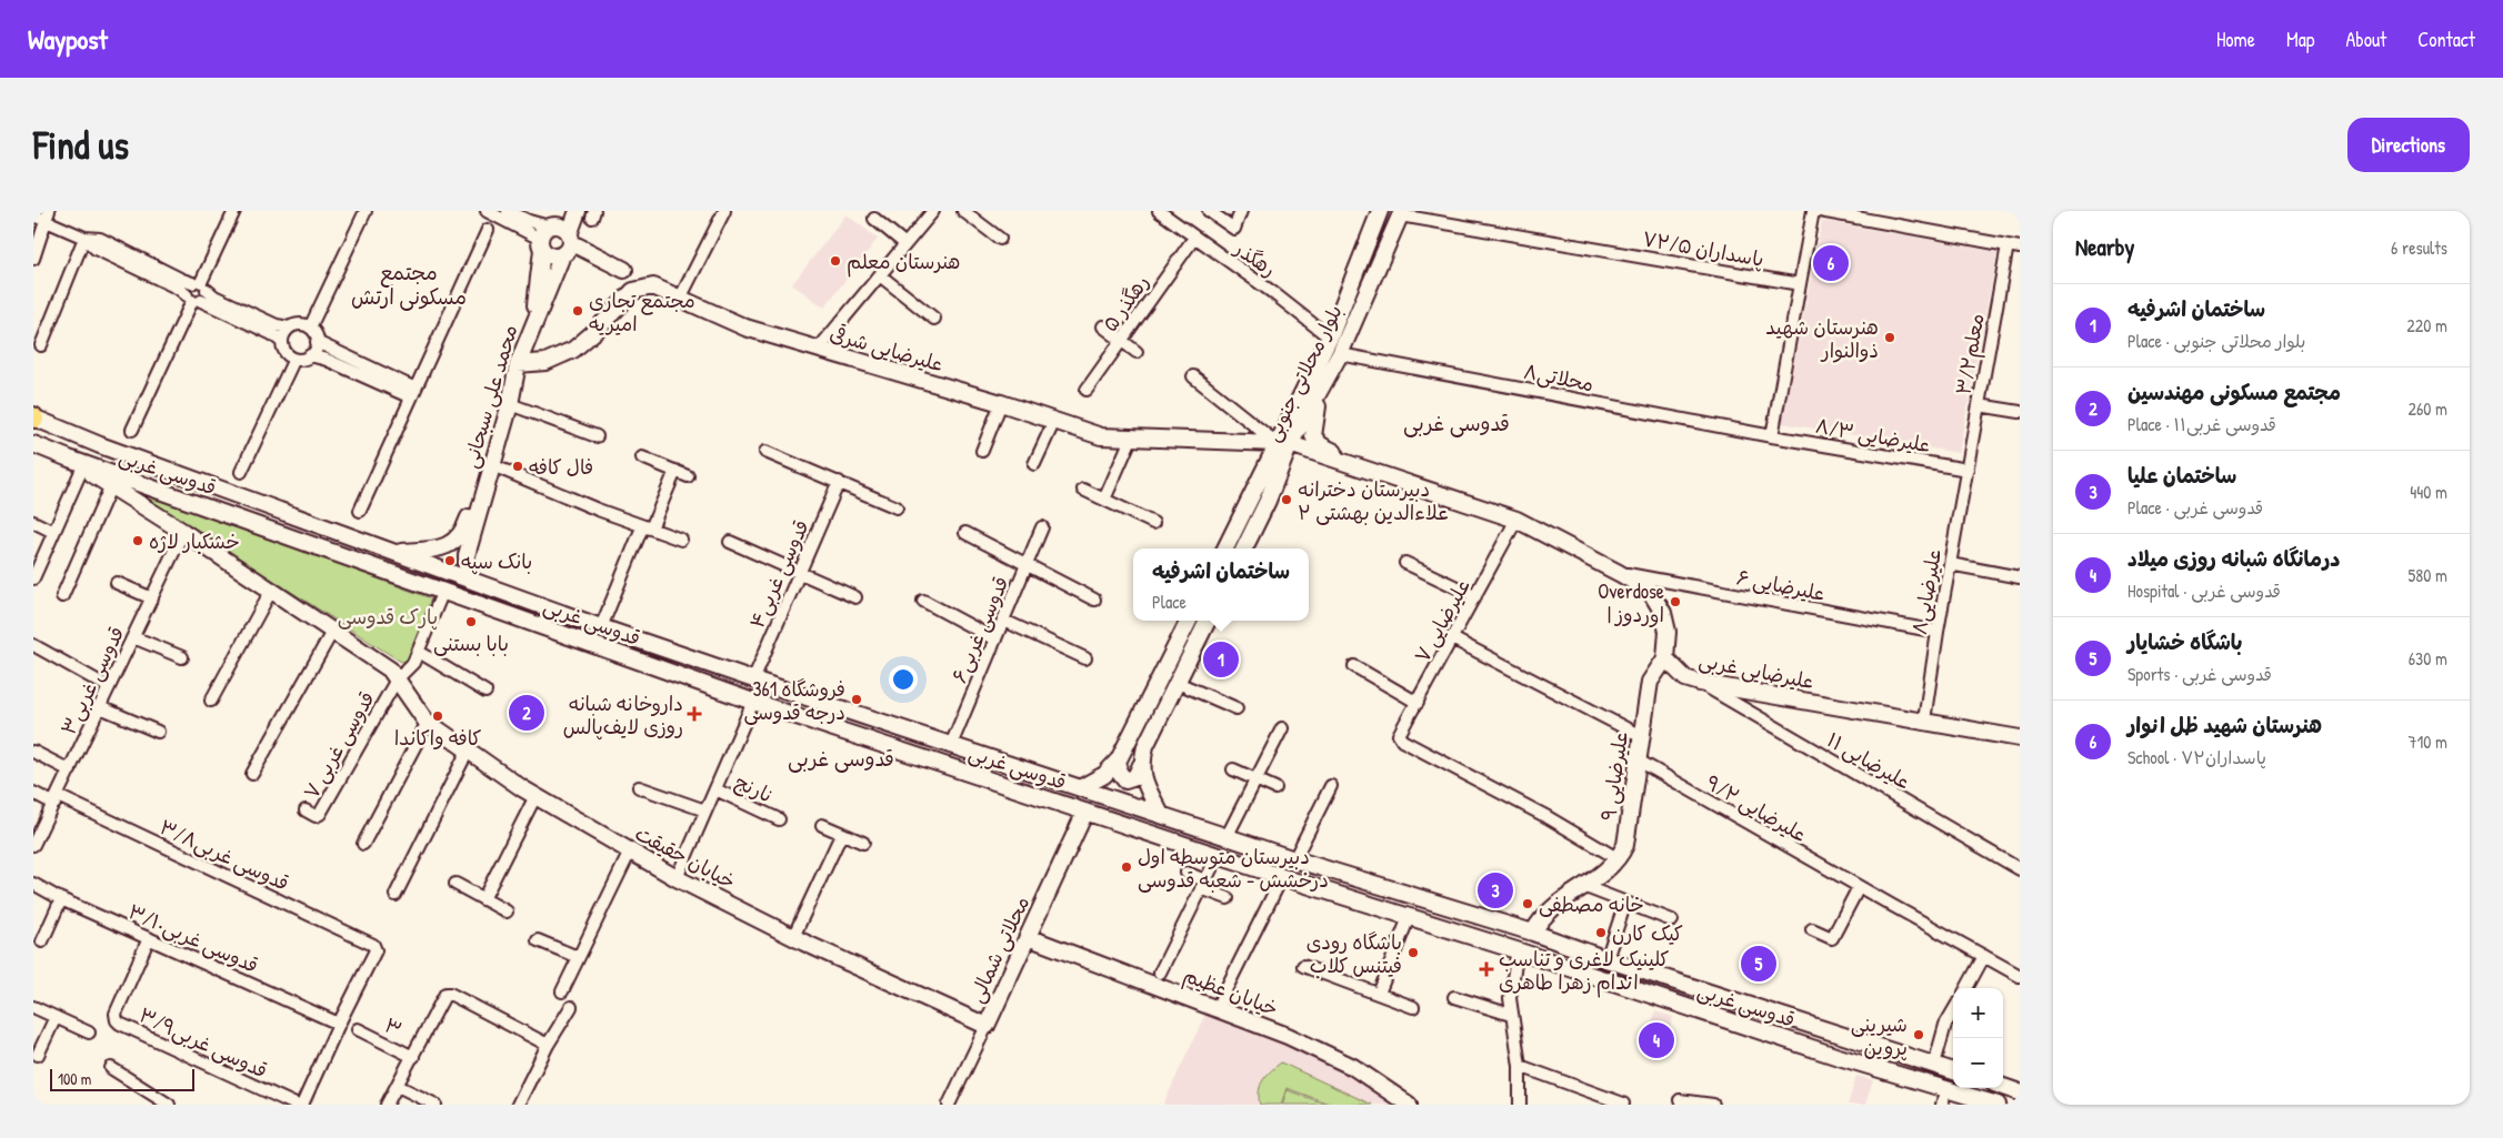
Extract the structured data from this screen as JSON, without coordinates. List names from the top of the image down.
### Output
{
  "streets": {
    "street": [
      "۷۲/۵ پاسداران",
      "رهگذر",
      "۵ رهگذر",
      "علیرضایی شرقی",
      "معلم۳/۲",
      "بلوار محلاتی جنوبی",
      "محلاتی۸",
      "محمد علی سبحانی",
      "۸/۳ علیرضایی",
      "قدوسی غربی",
      "قدوسی غربی۴",
      "۶ علیرضایی",
      "علیرضایی۸",
      "۷ علیرضایی",
      "قدوسی غربی۶",
      "علیرضایی غربی",
      "قدوسی غربی۳",
      "۷ قدوسی غربی",
      "۱۱ علیرضایی",
      "۹ علیرضایی",
      "نارنج",
      "۹/۲ علیرضایی",
      "قدوسی غربی۳/۸",
      "خیابان حقیقت",
      "قدوسی غربی۳/۱۰",
      "محلاتی شمالی",
      "خیابان عظیم",
      "۳",
      "قدوسی غربی۳/۹"
    ]
  },
  "crossings": [
    ["۷۲/۵ پاسداران", "بلوار محلاتی جنوبی"],
    ["رهگذر", "۵ رهگذر"],
    ["رهگذر", "بلوار محلاتی جنوبی"],
    ["علیرضایی شرقی", "بلوار محلاتی جنوبی"],
    ["علیرضایی شرقی", "محمد علی سبحانی"],
    ["معلم۳/۲", "۸/۳ علیرضایی"],
    ["معلم۳/۲", "علیرضایی۸"],
    ["بلوار محلاتی جنوبی", "محلاتی۸"],
    ["محلاتی۸", "۸/۳ علیرضایی"],
    ["محمد علی سبحانی", "قدوسی غربی"],
    ["۸/۳ علیرضایی", "علیرضایی۸"],
    ["قدوسی غربی", "قدوسی غربی۴"],
    ["قدوسی غربی", "قدوسی غربی۶"],
    ["قدوسی غربی", "خیابان حقیقت"],
    ["قدوسی غربی", "محلاتی شمالی"],
    ["۶ علیرضایی", "علیرضایی۸"],
    ["علیرضایی۸", "علیرضایی غربی"],
    ["۷ علیرضایی", "۹ علیرضایی"],
    ["علیرضایی غربی", "۱۱ علیرضایی"],
    ["علیرضایی غربی", "۹ علیرضایی"],
    ["قدوسی غربی۳", "قدوسی غربی۳/۸"],
    ["قدوسی غربی۳", "خیابان حقیقت"],
    ["۷ قدوسی غربی", "خیابان حقیقت"],
    ["۹ علیرضایی", "۹/۲ علیرضایی"],
    ["قدوسی غربی۳/۸", "قدوسی غربی۳/۱۰"],
    ["خیابان حقیقت", "محلاتی شمالی"],
    ["قدوسی غربی۳/۱۰", "قدوسی غربی۳/۹"],
    ["محلاتی شمالی", "خیابان عظیم"]
  ],
  "districts": ["مجتمع مسکونی ارتش", "قدوسی غربی", "قدوسی غربی"],
  "parks": ["پارک قدوسی"],
  "places": {
    "other": [
      "هنرستان معلم",
      "مجتمع تجاری امیریه",
      "هنرستان شهید ذوالنوار",
      "فال کافه",
      "دبیرستان دخترانه علاءالدین بهشتی ۲",
      "خشکبار لاژه",
      "بانک سپه",
      "Overdose | اوردوز",
      "بابا بستنی",
      "فروشگاه 361 درجه قدوسی",
      "کافه واکاندا",
      "دبیرستان متوسطه اول درخشش - شعبه قدوسی",
      "خانه مصطفی",
      "کیک کارن",
      "باشگاه رودی فیتنس کلاب",
      "شیرینی پروین"
    ],
    "health": ["داروخانه شبانه روزی لایف‌پالس", "کلینیک لاغری و تناسب اندام زهرا طاهری"]
  },
  "scale_bar": "100 m",
  "page": {
    "header": "Waypost",
    "nav": [
      "Home",
      "Map",
      "About",
      "Contact"
    ],
    "buttons": "Directions",
    "title": "Find us",
    "heading": ["Nearby", "6 results"],
    "pins": [
      "6",
      "1",
      "2",
      "3",
      "5",
      "4"
    ],
    "list": [
      {
        "mark": "1",
        "name": "ساختمان اشرفیه",
        "note": "Place · بلوار محلاتی جنوبی",
        "value": "220 m"
      },
      {
        "mark": "2",
        "name": "مجتمع مسکونی مهندسین",
        "note": "Place · قدوسی غربی۱۱",
        "value": "260 m"
      },
      {
        "mark": "3",
        "name": "ساختمان علیا",
        "note": "Place · قدوسی غربی",
        "value": "440 m"
      },
      {
        "mark": "4",
        "name": "درمانگاه شبانه روزی میلاد",
        "note": "Hospital · قدوسی غربی",
        "value": "580 m"
      },
      {
        "mark": "5",
        "name": "باشگاه خشایار",
        "note": "Sports · قدوسی غربی",
        "value": "630 m"
      },
      {
        "mark": "6",
        "name": "هنرستان شهید ظل انوار",
        "note": "School · پاسداران۷۲",
        "value": "710 m"
      }
    ],
    "popup": ["ساختمان اشرفیه", "Place"],
    "map_buttons": ["+", "−"],
    "scale": "100 m"
  }
}
